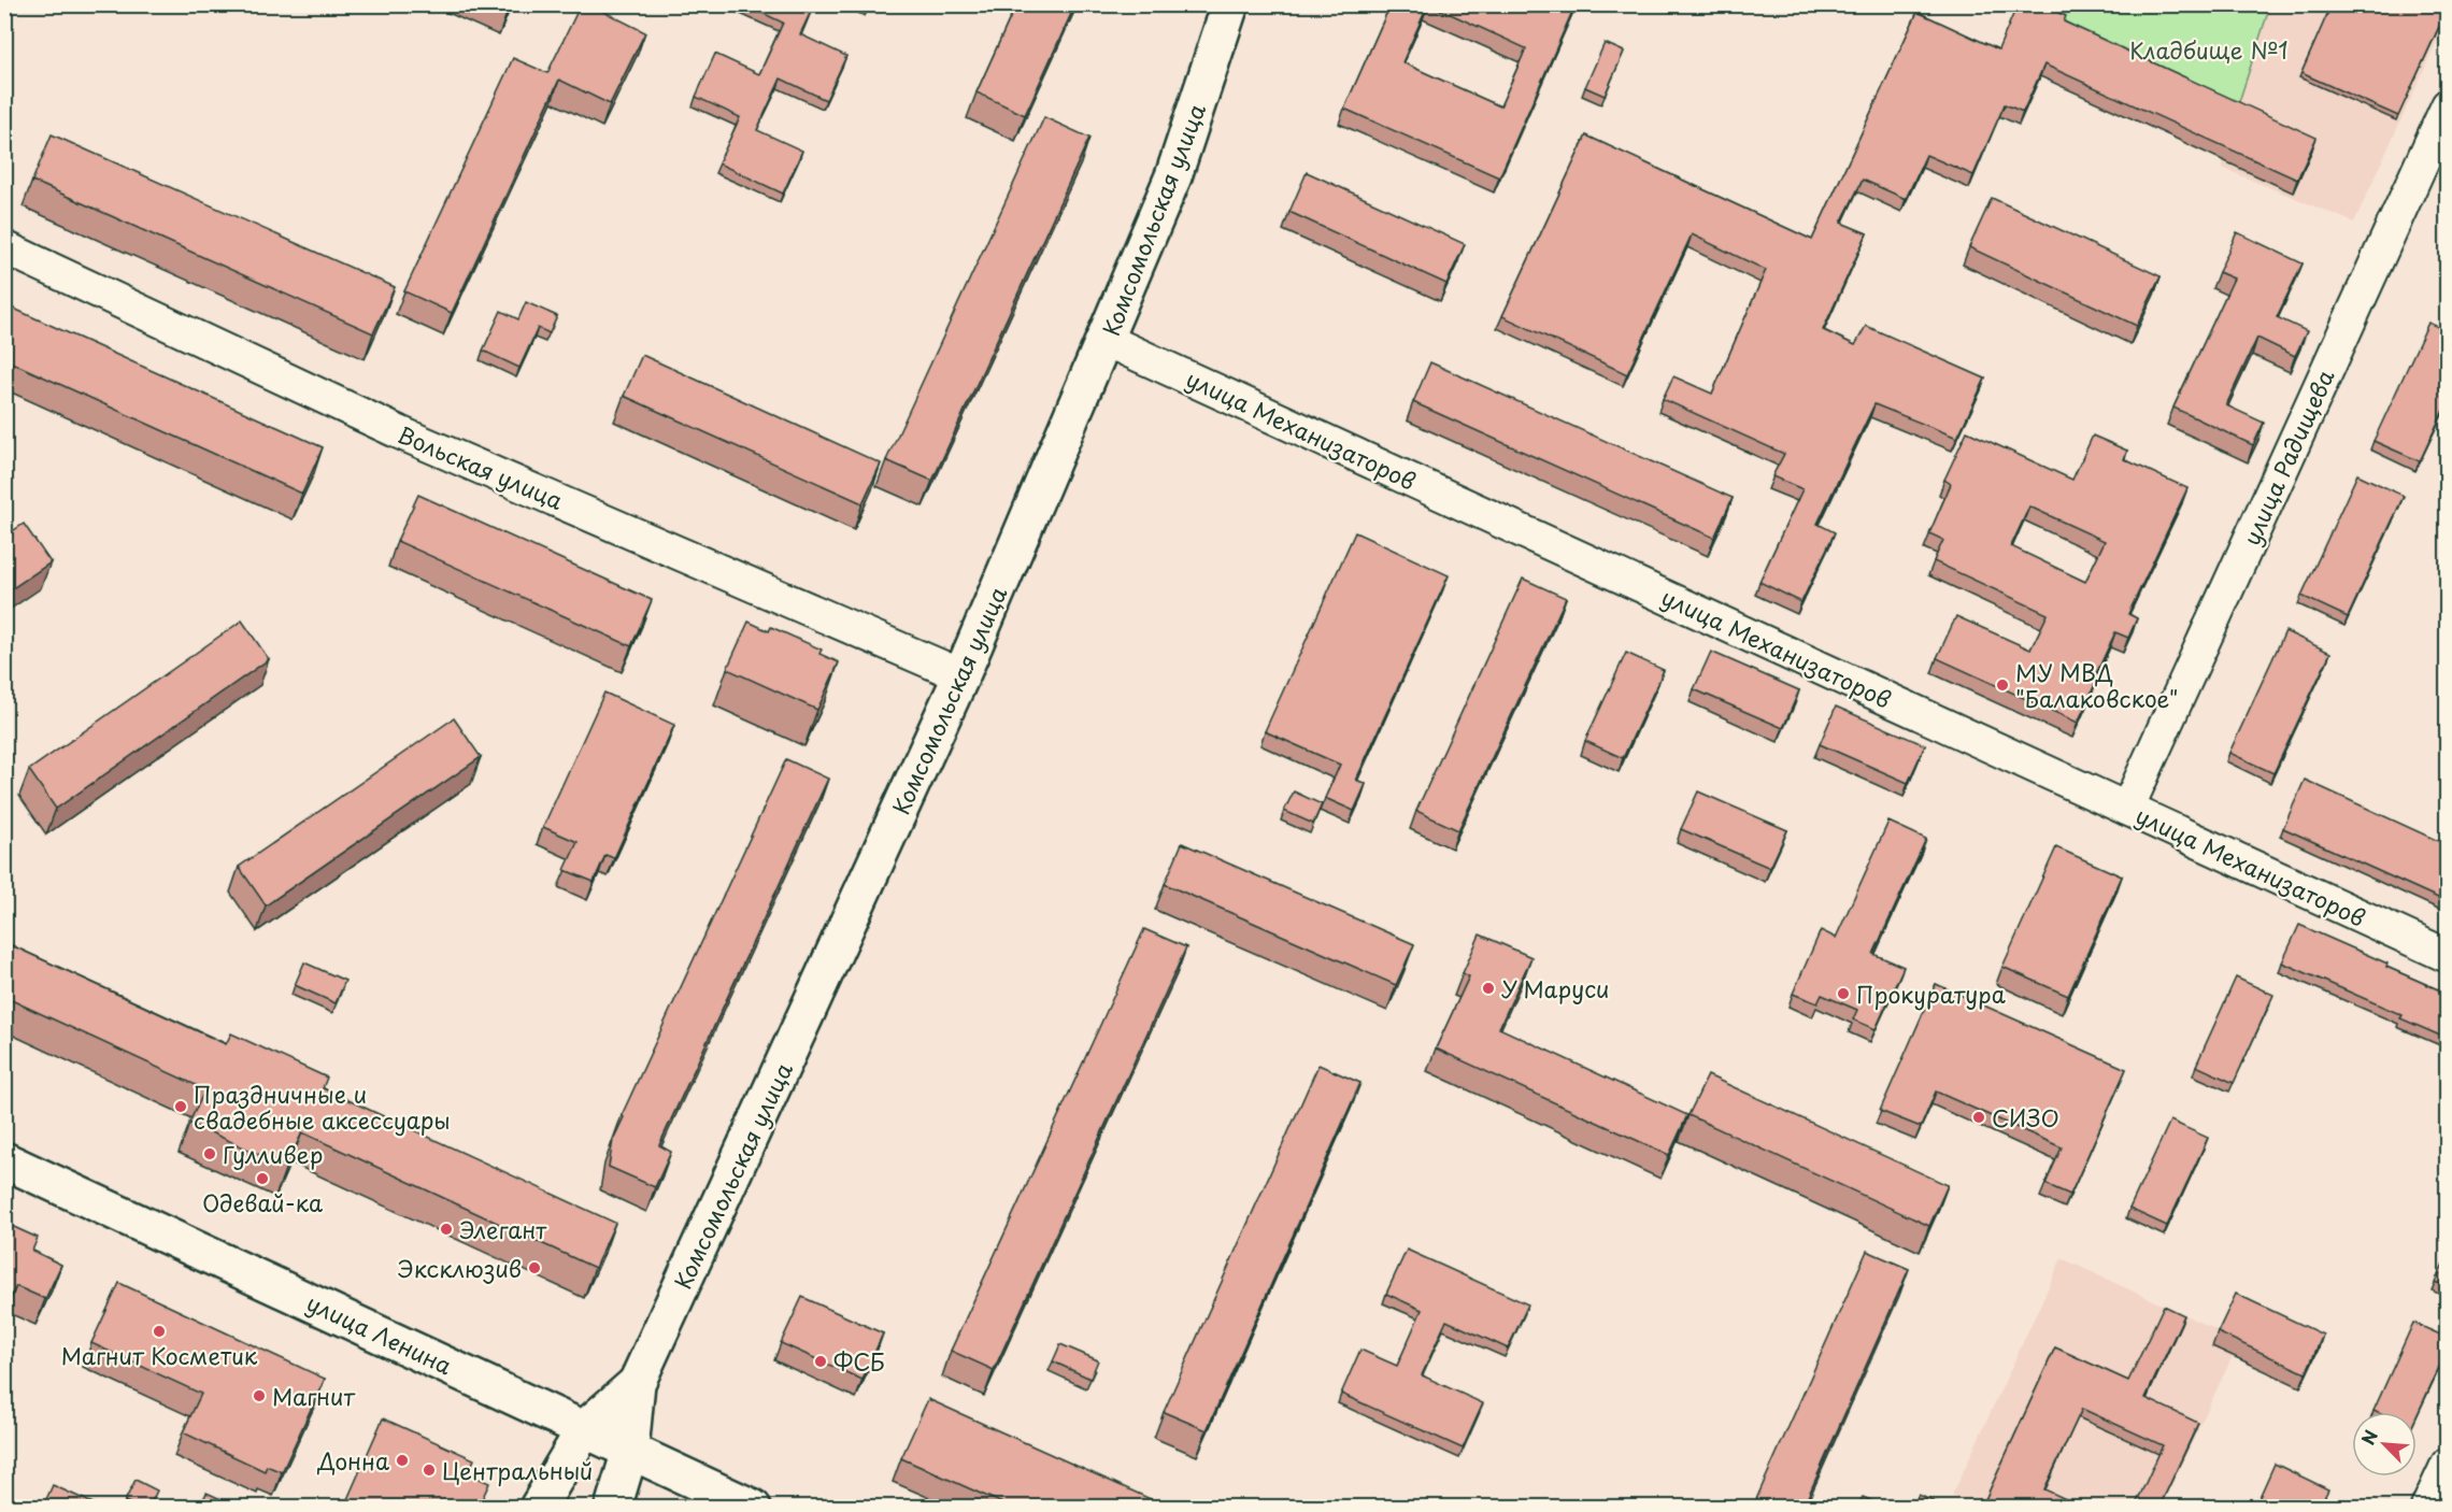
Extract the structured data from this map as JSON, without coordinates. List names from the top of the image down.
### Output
{
  "streets": {
    "main road": ["Комсомольская улица", "улица Ленина"],
    "street": ["улица Механизаторов", "улица Радищева", "Вольская улица"]
  },
  "crossings": [
    ["Комсомольская улица", "улица Механизаторов"],
    ["Комсомольская улица", "Вольская улица"],
    ["Комсомольская улица", "улица Ленина"],
    ["улица Механизаторов", "улица Радищева"]
  ],
  "parks": ["Кладбище №1"],
  "places": [
    "МУ МВД \"Балаковское\"",
    "У Маруси",
    "Прокуратура",
    "Праздничные и свадебные аксессуары",
    "СИЗО",
    "Гулливер",
    "Одевай-ка",
    "Элегант",
    "Эксклюзив",
    "Магнит Косметик",
    "ФСБ",
    "Магнит",
    "Донна",
    "Центральный"
  ],
  "north": "top left"
}
